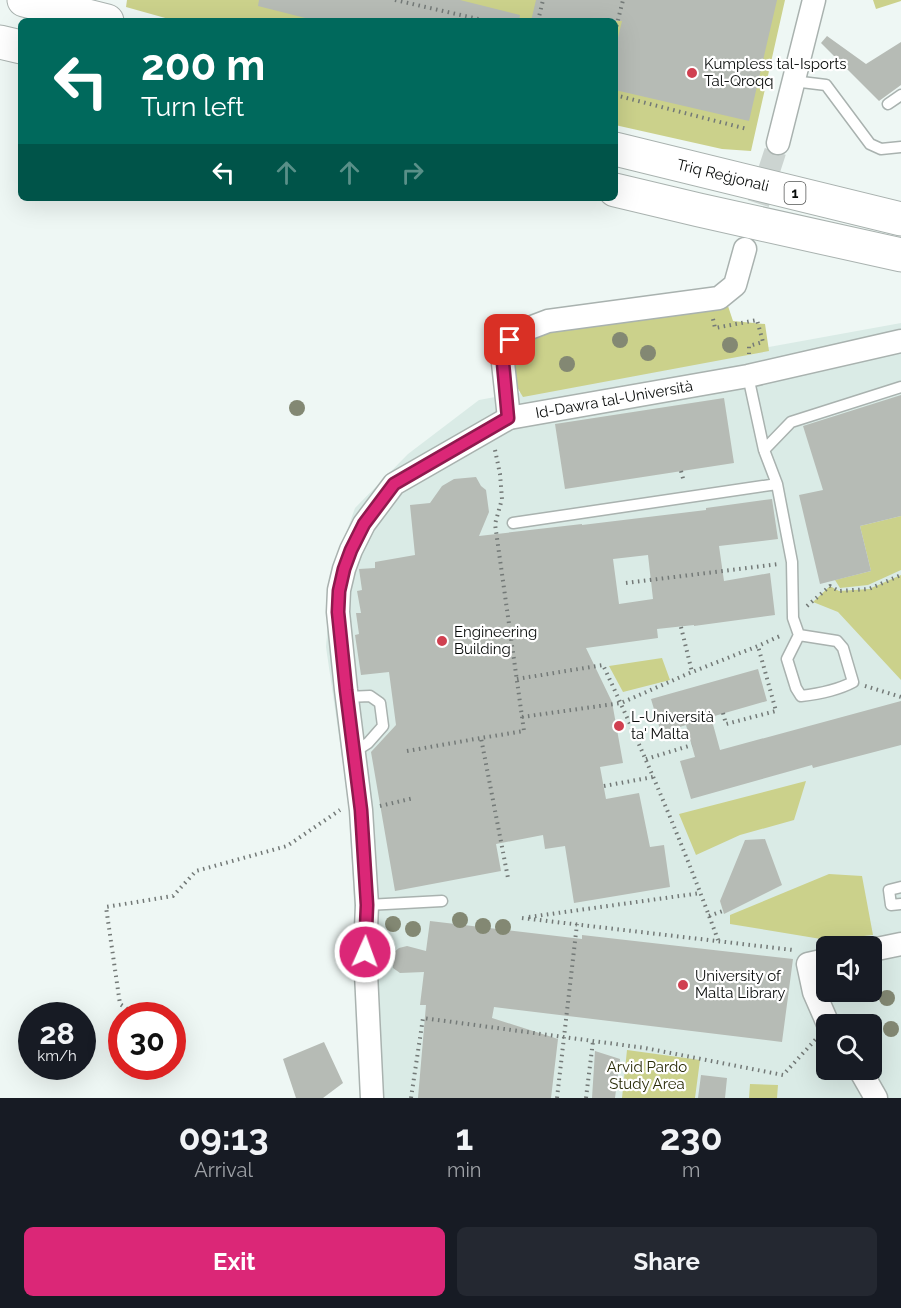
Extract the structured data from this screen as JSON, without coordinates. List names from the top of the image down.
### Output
{
  "streets": {
    "highway": ["Triq Reġjonali", "1"],
    "street": ["Id-Dawra tal-Università"]
  },
  "parks": ["Arvid Pardo Study Area"],
  "places": [
    "Kumpless tal-Isports Tal-Qroqq",
    "Engineering Building",
    "L-Università ta' Malta",
    "University of Malta Library"
  ],
  "page": {
    "turn": ["200 m", "Turn left"],
    "speed": "28 km/h",
    "limit": "30",
    "eta": [
      "09:13",
      "Arrival",
      "1",
      "min",
      "230",
      "m"
    ],
    "buttons": ["Exit", "Share"]
  }
}
